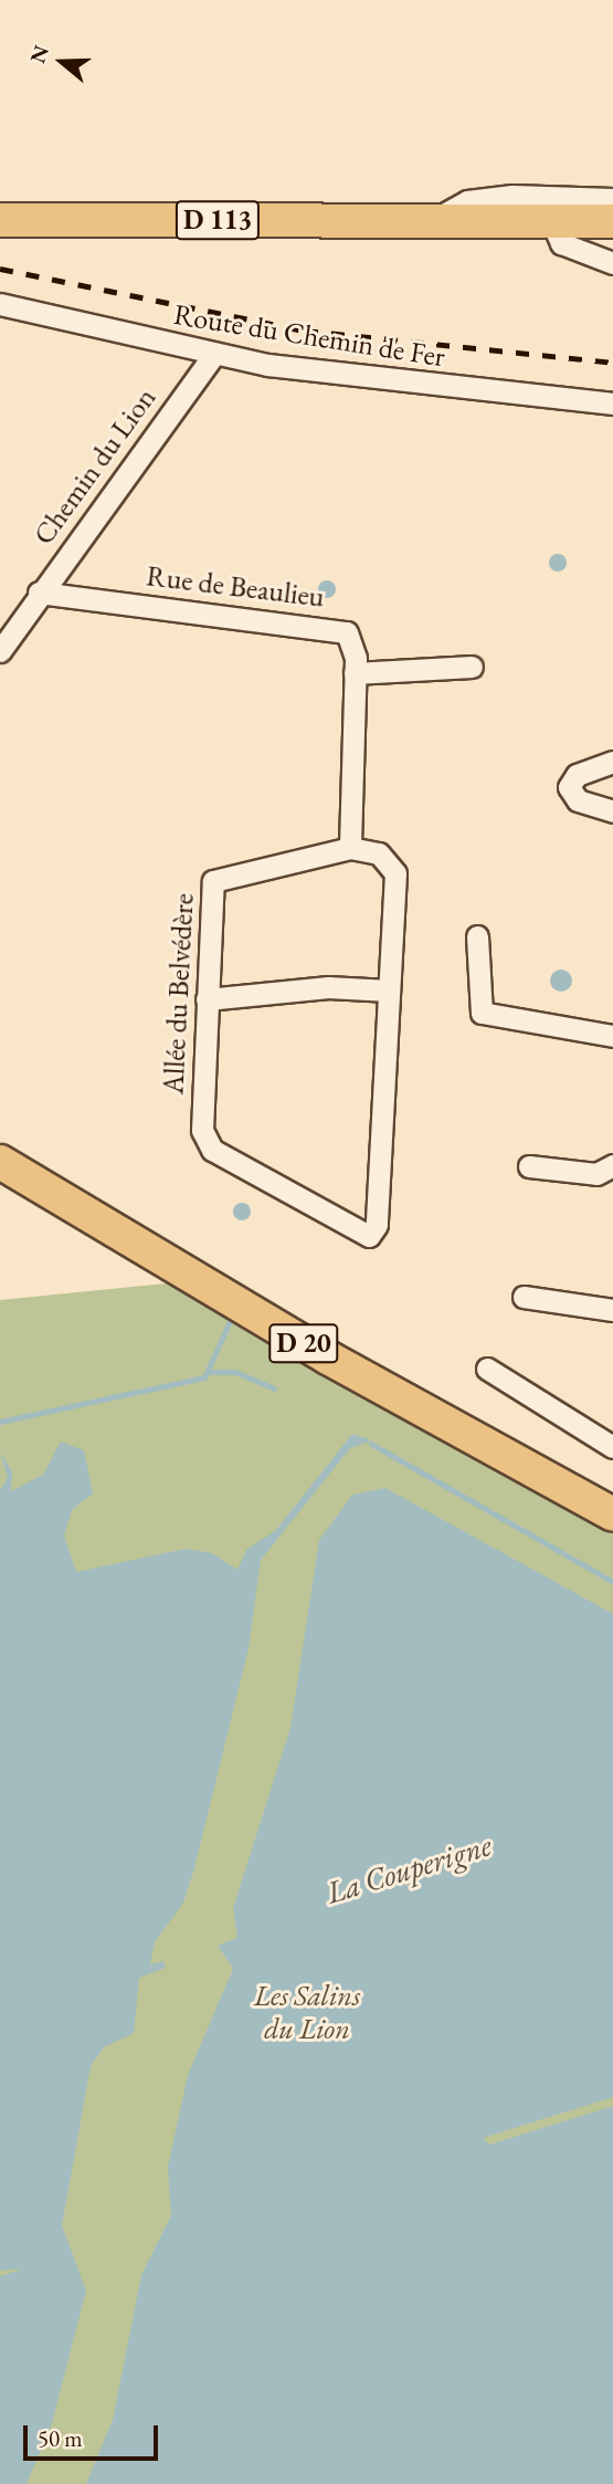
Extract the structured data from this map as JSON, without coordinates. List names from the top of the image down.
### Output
{
  "streets": {
    "main road": ["D 113", "D 20"],
    "street": [
      "Route du Chemin de Fer",
      "Chemin du Lion",
      "Rue de Beaulieu",
      "Allée du Belvédère"
    ]
  },
  "crossings": [
    ["Route du Chemin de Fer", "Chemin du Lion"],
    ["Chemin du Lion", "Rue de Beaulieu"],
    ["Rue de Beaulieu", "Allée du Belvédère"]
  ],
  "water": ["La Couperigne"],
  "parks": ["Les Salins du Lion"],
  "scale_bar": "50 m",
  "north": "left"
}
